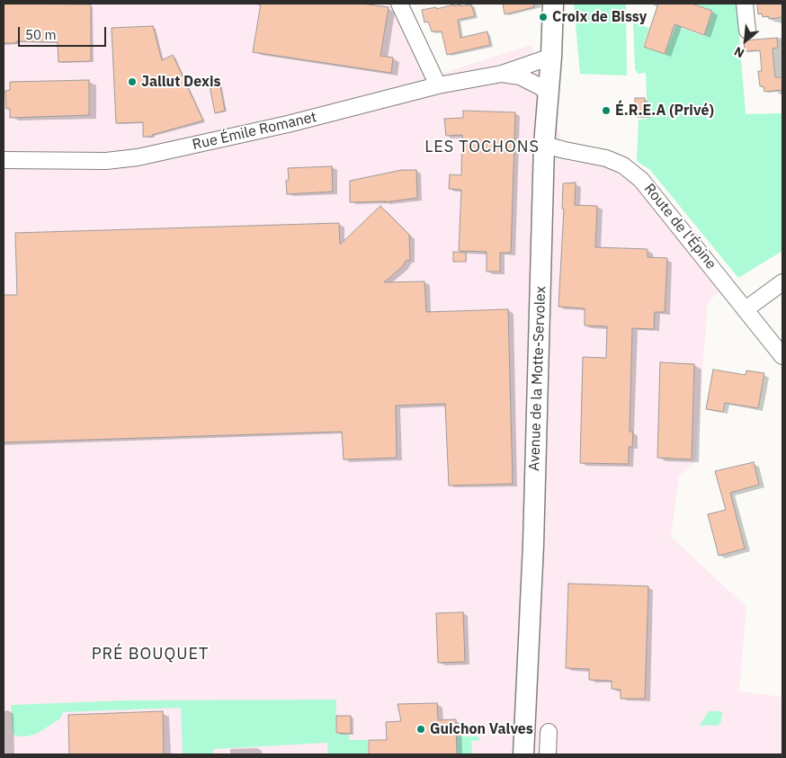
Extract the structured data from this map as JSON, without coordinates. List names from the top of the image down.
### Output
{
  "streets": {
    "main road": ["Avenue de la Motte-Servolex"],
    "street": ["Rue Émile Romanet", "Route de l'Épine"]
  },
  "crossings": [
    ["Rue Émile Romanet", "Avenue de la Motte-Servolex"],
    ["Route de l'Épine", "Avenue de la Motte-Servolex"]
  ],
  "districts": ["LES TOCHONS", "PRÉ BOUQUET"],
  "places": [
    "Croix de Bissy",
    "Jallut Dexis",
    "É.R.E.A (Privé)",
    "Guichon Valves"
  ],
  "scale_bar": "50 m",
  "north": "bottom left"
}
